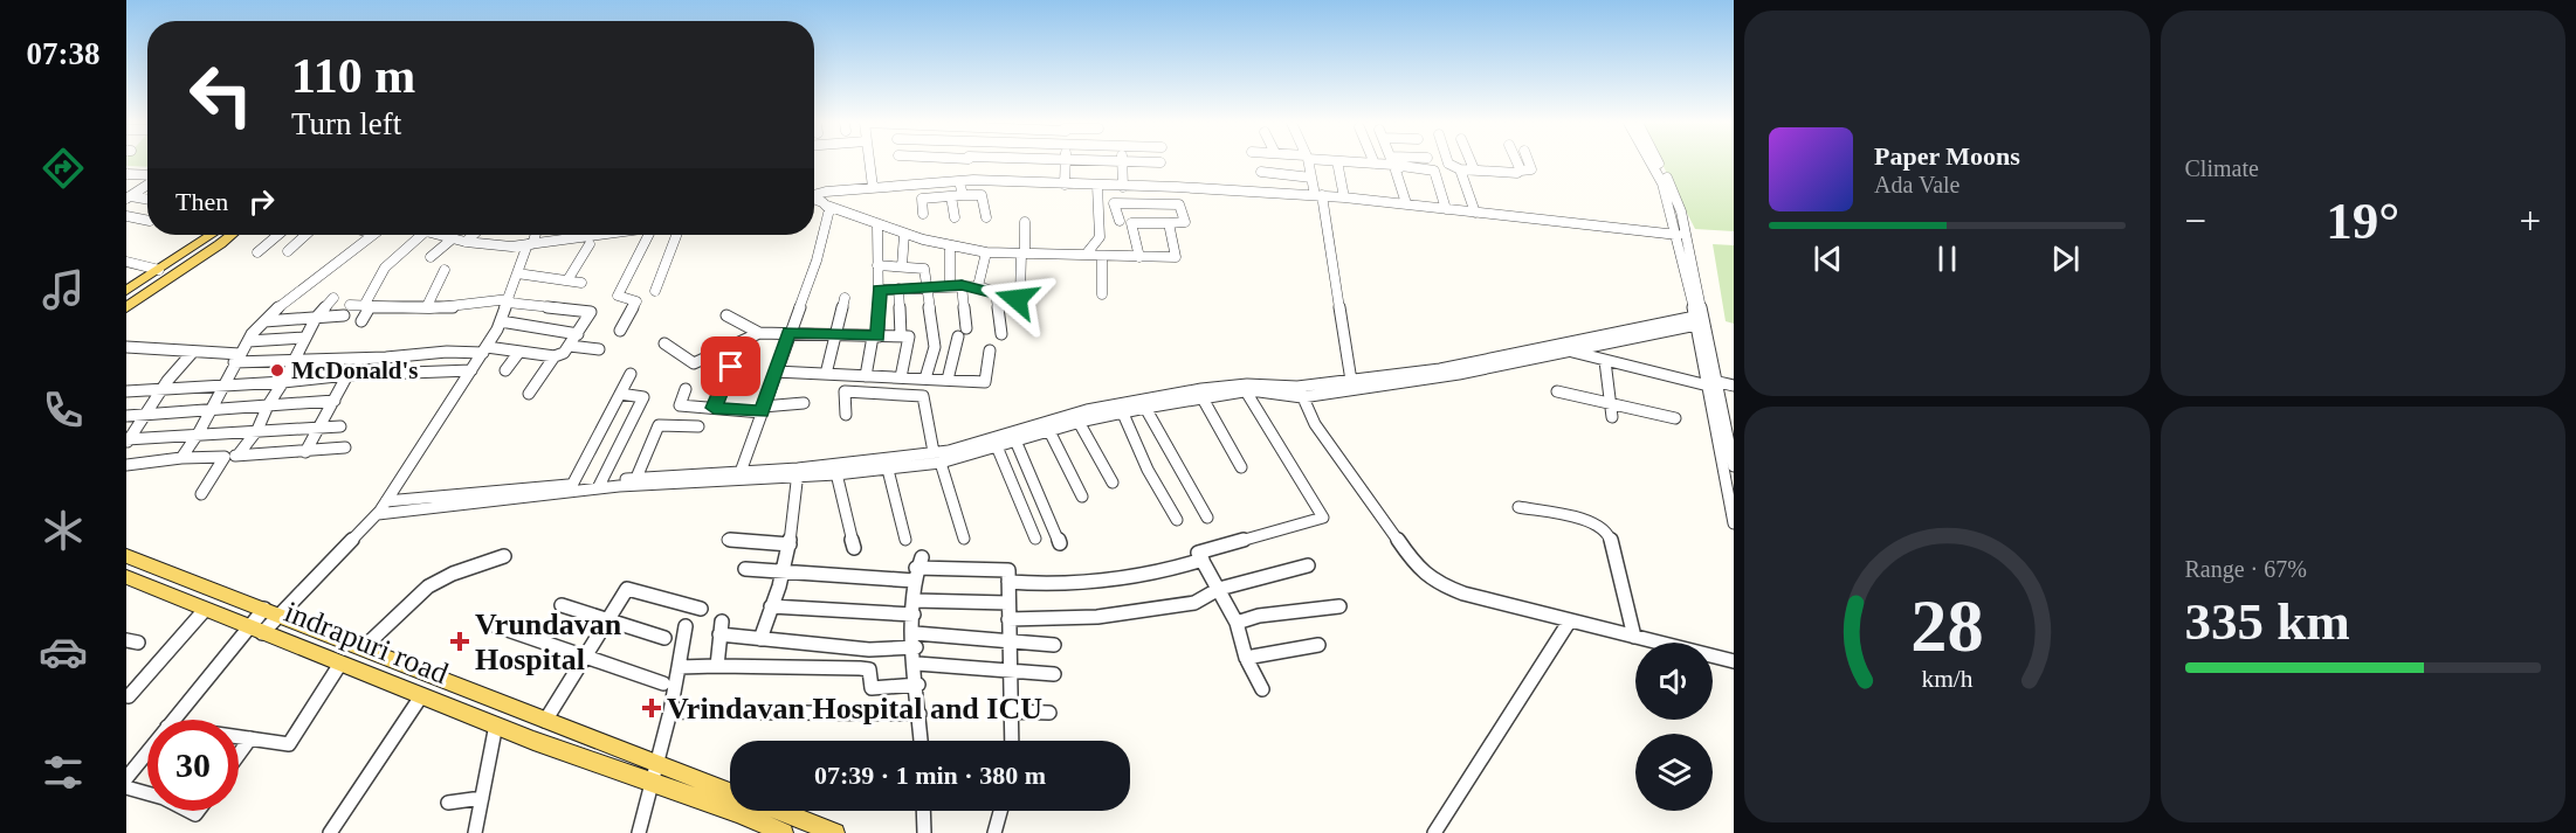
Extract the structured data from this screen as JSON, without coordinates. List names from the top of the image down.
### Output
{
  "streets": {
    "main road": ["indrapuri road"]
  },
  "places": {
    "other": ["McDonald's"],
    "health": ["Vrundavan Hospital", "Vrindavan Hospital and ICU"]
  },
  "page": {
    "tabs": "07:38",
    "tile": [
      "Climate",
      ["Range · 67%", "335 km"]
    ],
    "turn": ["110 m", "Turn left"],
    "song": ["Paper Moons", "Ada Vale"],
    "then": "Then",
    "heat": ["−", "19°", "+"],
    "limit": "30",
    "trip": "07:39 · 1 min · 380 m",
    "gauge": ["28", "km/h"]
  }
}
